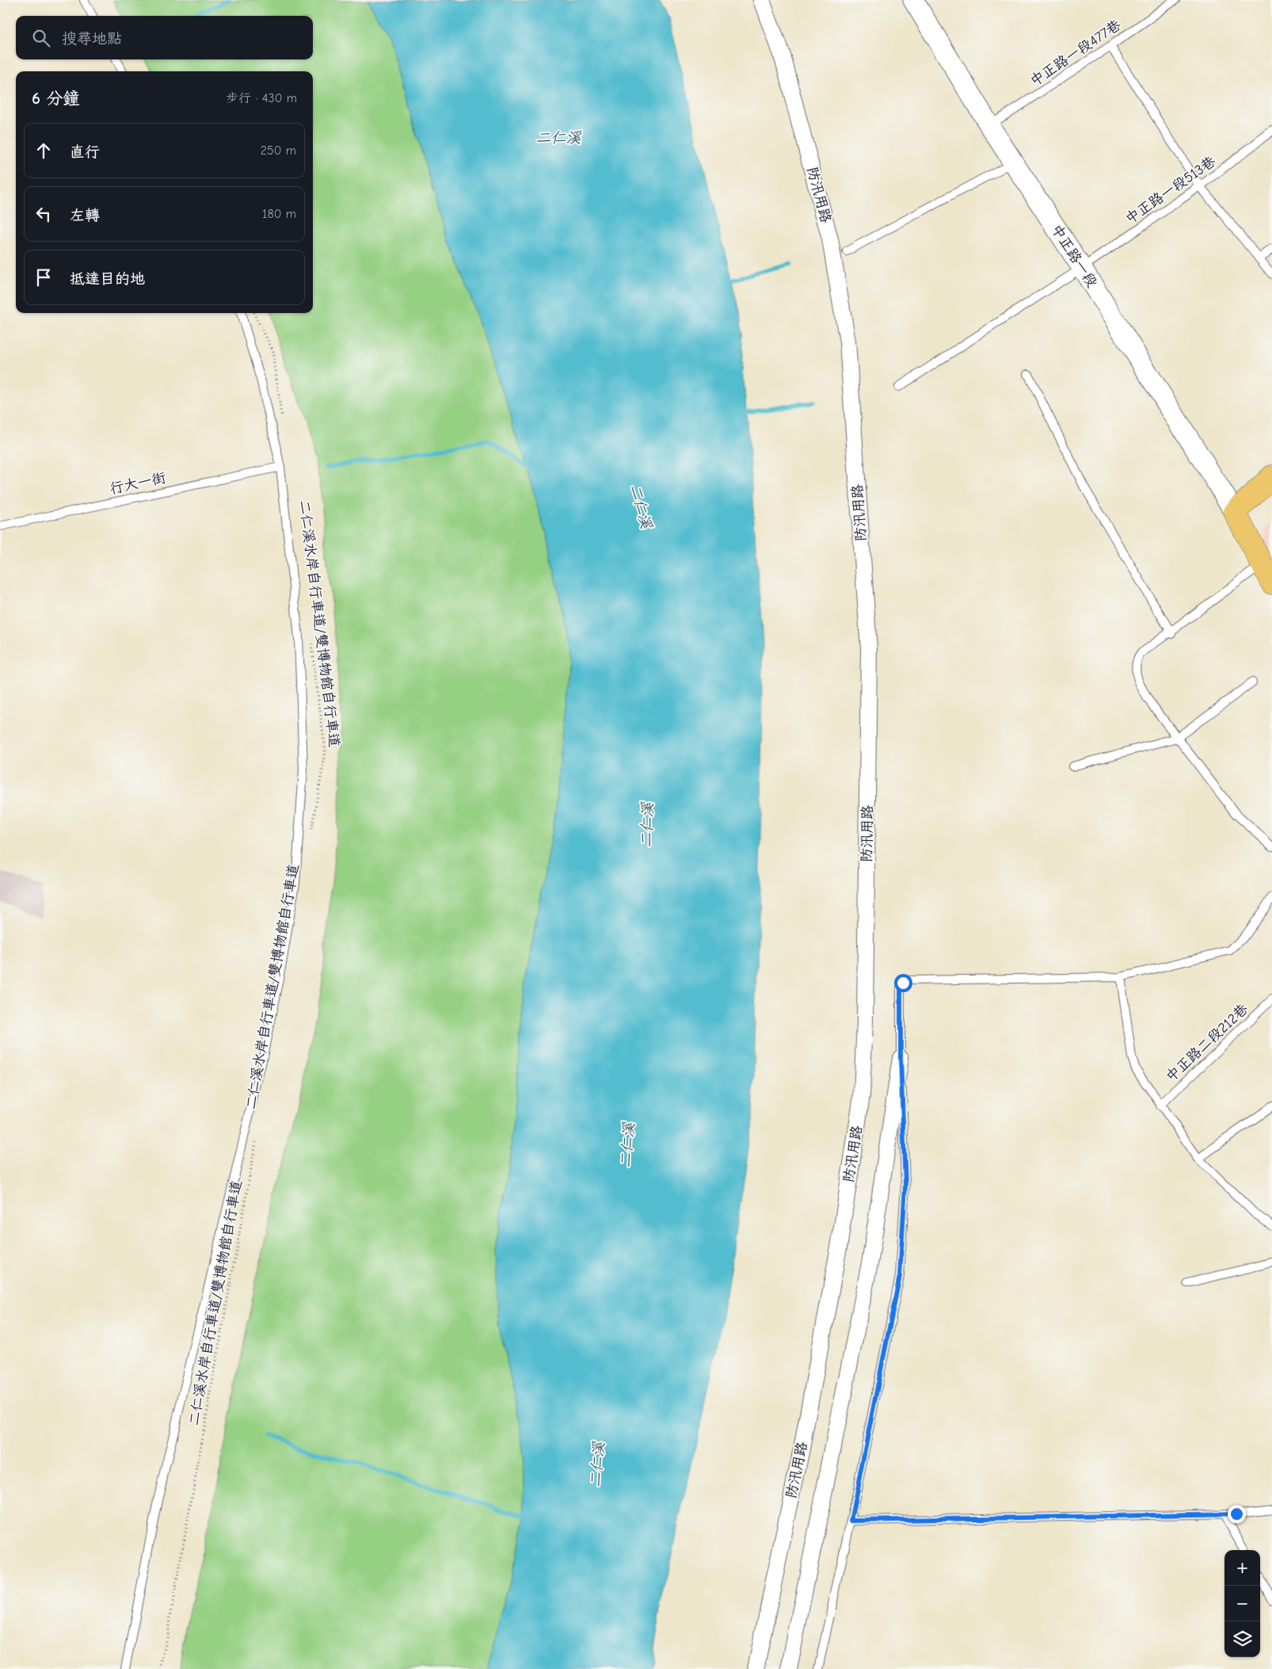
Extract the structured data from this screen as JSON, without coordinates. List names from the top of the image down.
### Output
{
  "streets": {
    "street": ["防汛用路", "中正路一段"],
    "lane": [
      "中正路一段477巷",
      "中正路一段513巷",
      "行大一街",
      "中正路二段212巷"
    ],
    "path": ["二仁溪水岸自行車道/雙博物館自行車道"]
  },
  "crossings": [
    ["中正路一段477巷", "中正路一段"],
    ["中正路一段513巷", "中正路一段"]
  ],
  "water": ["二仁溪"],
  "page": {
    "search": "搜尋地點",
    "heading": ["6 分鐘", "步行 · 430 m"],
    "list": [
      ["直行", "250 m"],
      ["左轉", "180 m"],
      "抵達目的地"
    ],
    "map_buttons": ["+", "−"]
  }
}
